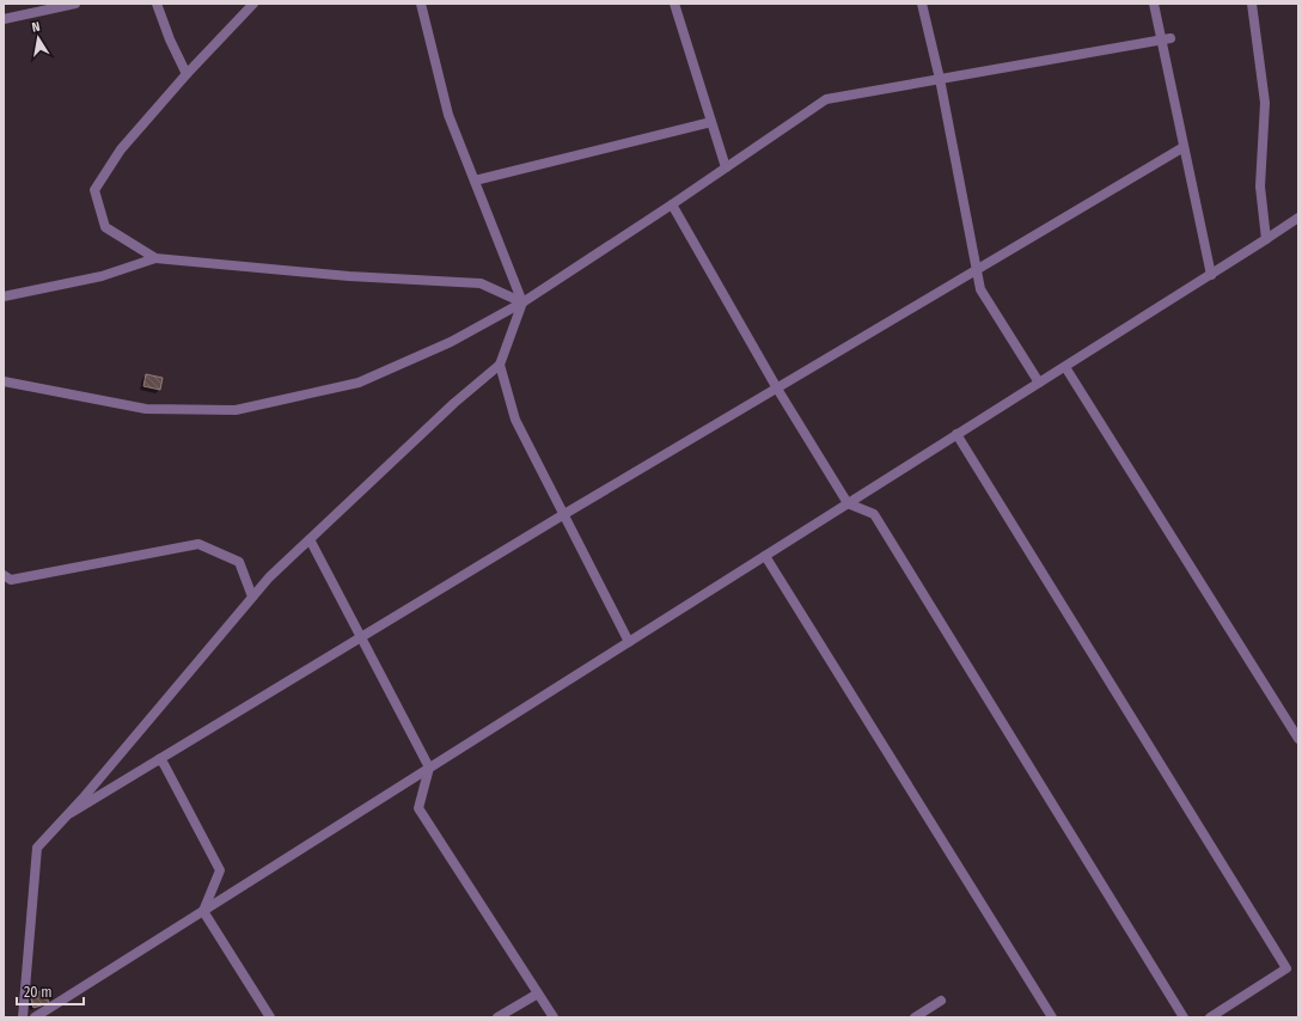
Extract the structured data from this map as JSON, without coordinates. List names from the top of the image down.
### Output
{
  "scale_bar": "20 m",
  "north": "top"
}
